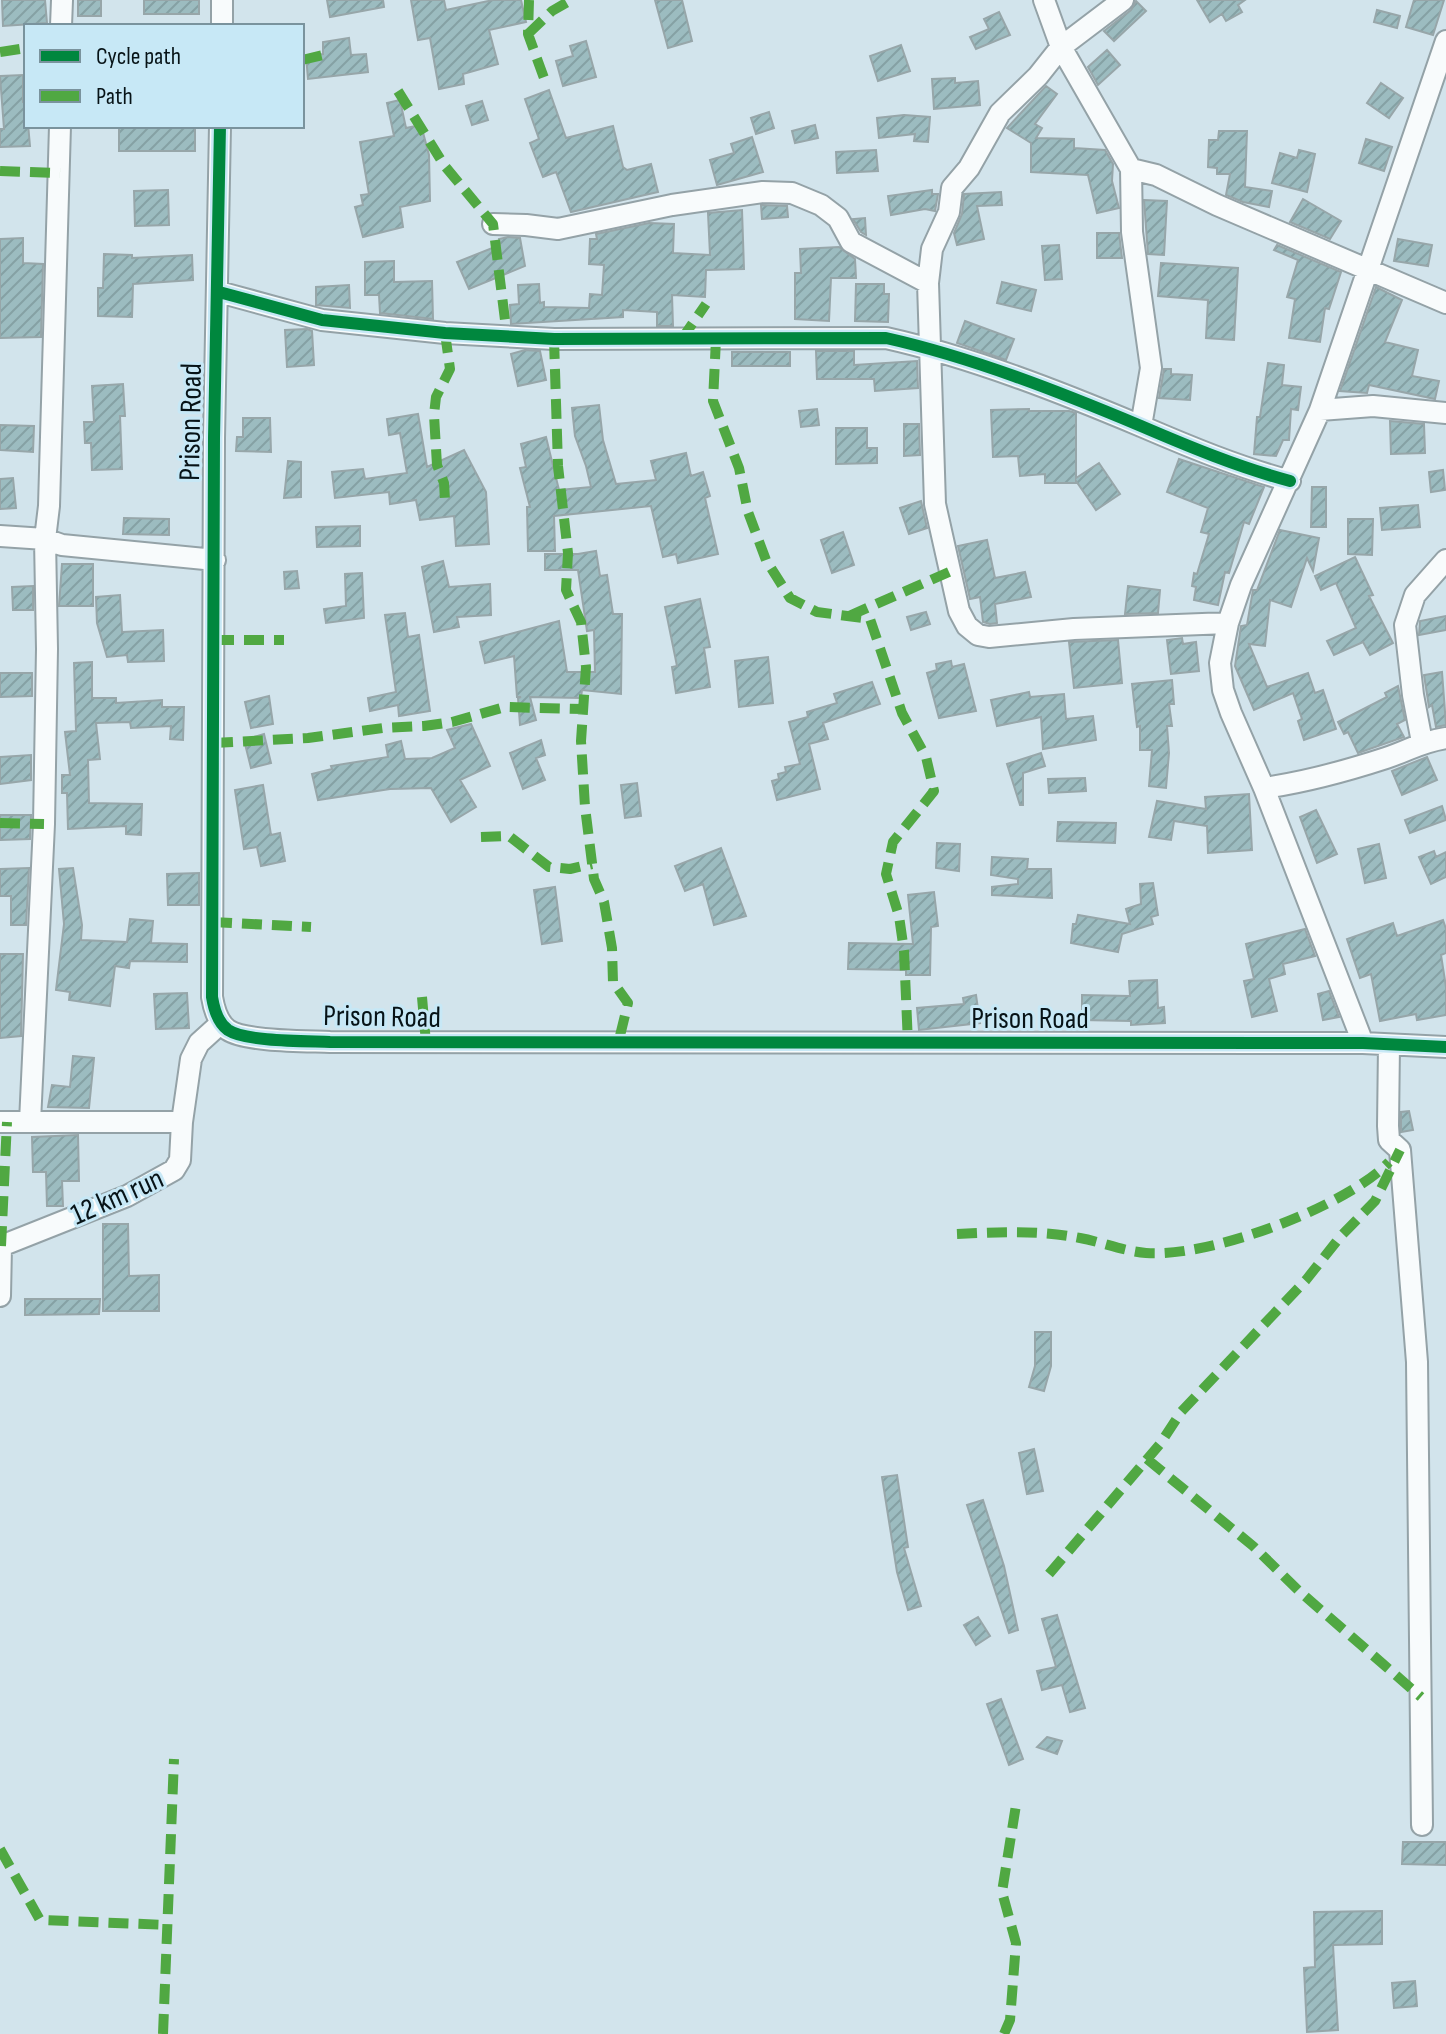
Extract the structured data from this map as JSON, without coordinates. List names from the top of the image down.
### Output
{
  "streets": {
    "street": ["Prison Road", "12 km run"]
  },
  "crossings": [
    ["Prison Road", "12 km run"]
  ],
  "legend": ["Cycle path", "Path"]
}
